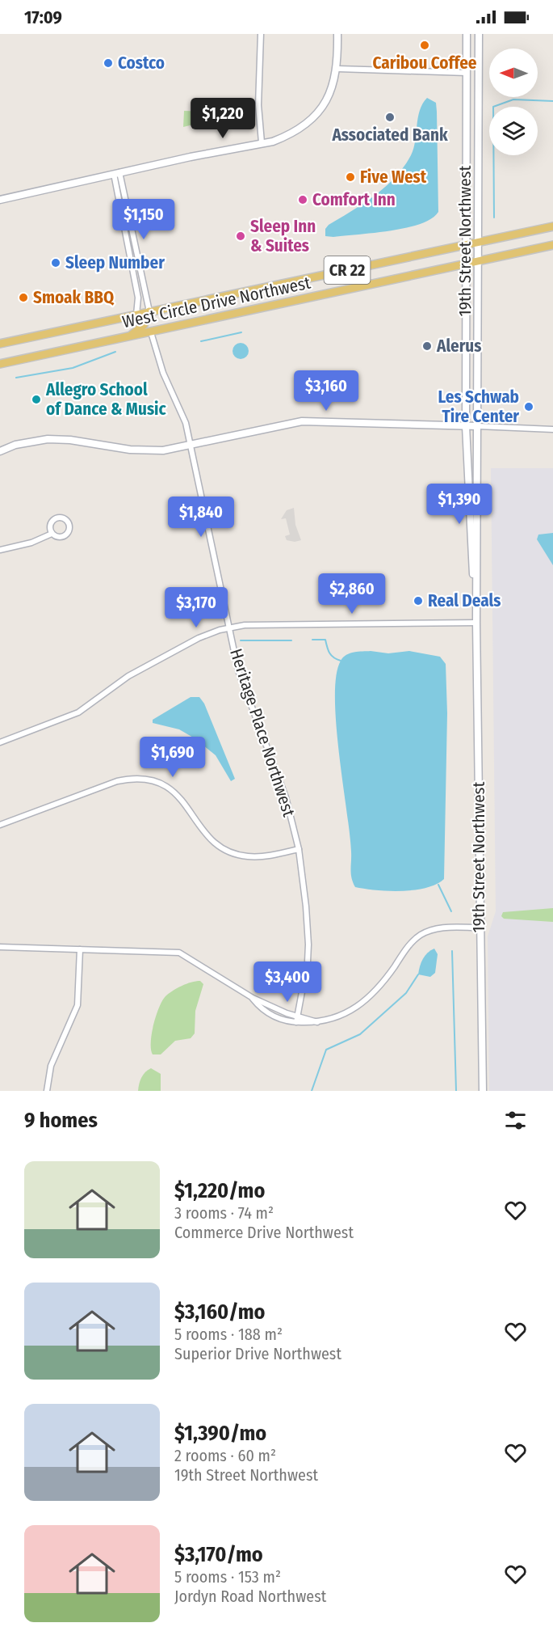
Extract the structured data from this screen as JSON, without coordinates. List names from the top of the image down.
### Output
{
  "streets": {
    "main road": ["CR 22", "West Circle Drive Northwest"],
    "street": ["19th Street Northwest", "Heritage Place Northwest"]
  },
  "crossings": [
    ["19th Street Northwest", "West Circle Drive Northwest"],
    ["West Circle Drive Northwest", "Heritage Place Northwest"]
  ],
  "places": [
    "Caribou Coffee",
    "Costco",
    "Associated Bank",
    "Five West",
    "Comfort Inn",
    "Sleep Inn & Suites",
    "Sleep Number",
    "Smoak BBQ",
    "Alerus",
    "Allegro School of Dance & Music",
    "Les Schwab Tire Center",
    "Real Deals"
  ],
  "north": "left",
  "page": {
    "status": "17:09",
    "price": [
      "$1,220",
      "$1,150",
      "$3,160",
      "$1,390",
      "$1,840",
      "$2,860",
      "$3,170",
      "$1,690",
      "$3,400"
    ],
    "heading": "9 homes",
    "list": [
      {
        "name": "$1,220/mo",
        "note": "3 rooms · 74 m² · Commerce Drive Northwest"
      },
      {
        "name": "$3,160/mo",
        "note": "5 rooms · 188 m² · Superior Drive Northwest"
      },
      {
        "name": "$1,390/mo",
        "note": "2 rooms · 60 m² · 19th Street Northwest"
      },
      {
        "name": "$3,170/mo",
        "note": "5 rooms · 153 m² · Jordyn Road Northwest"
      }
    ]
  }
}
